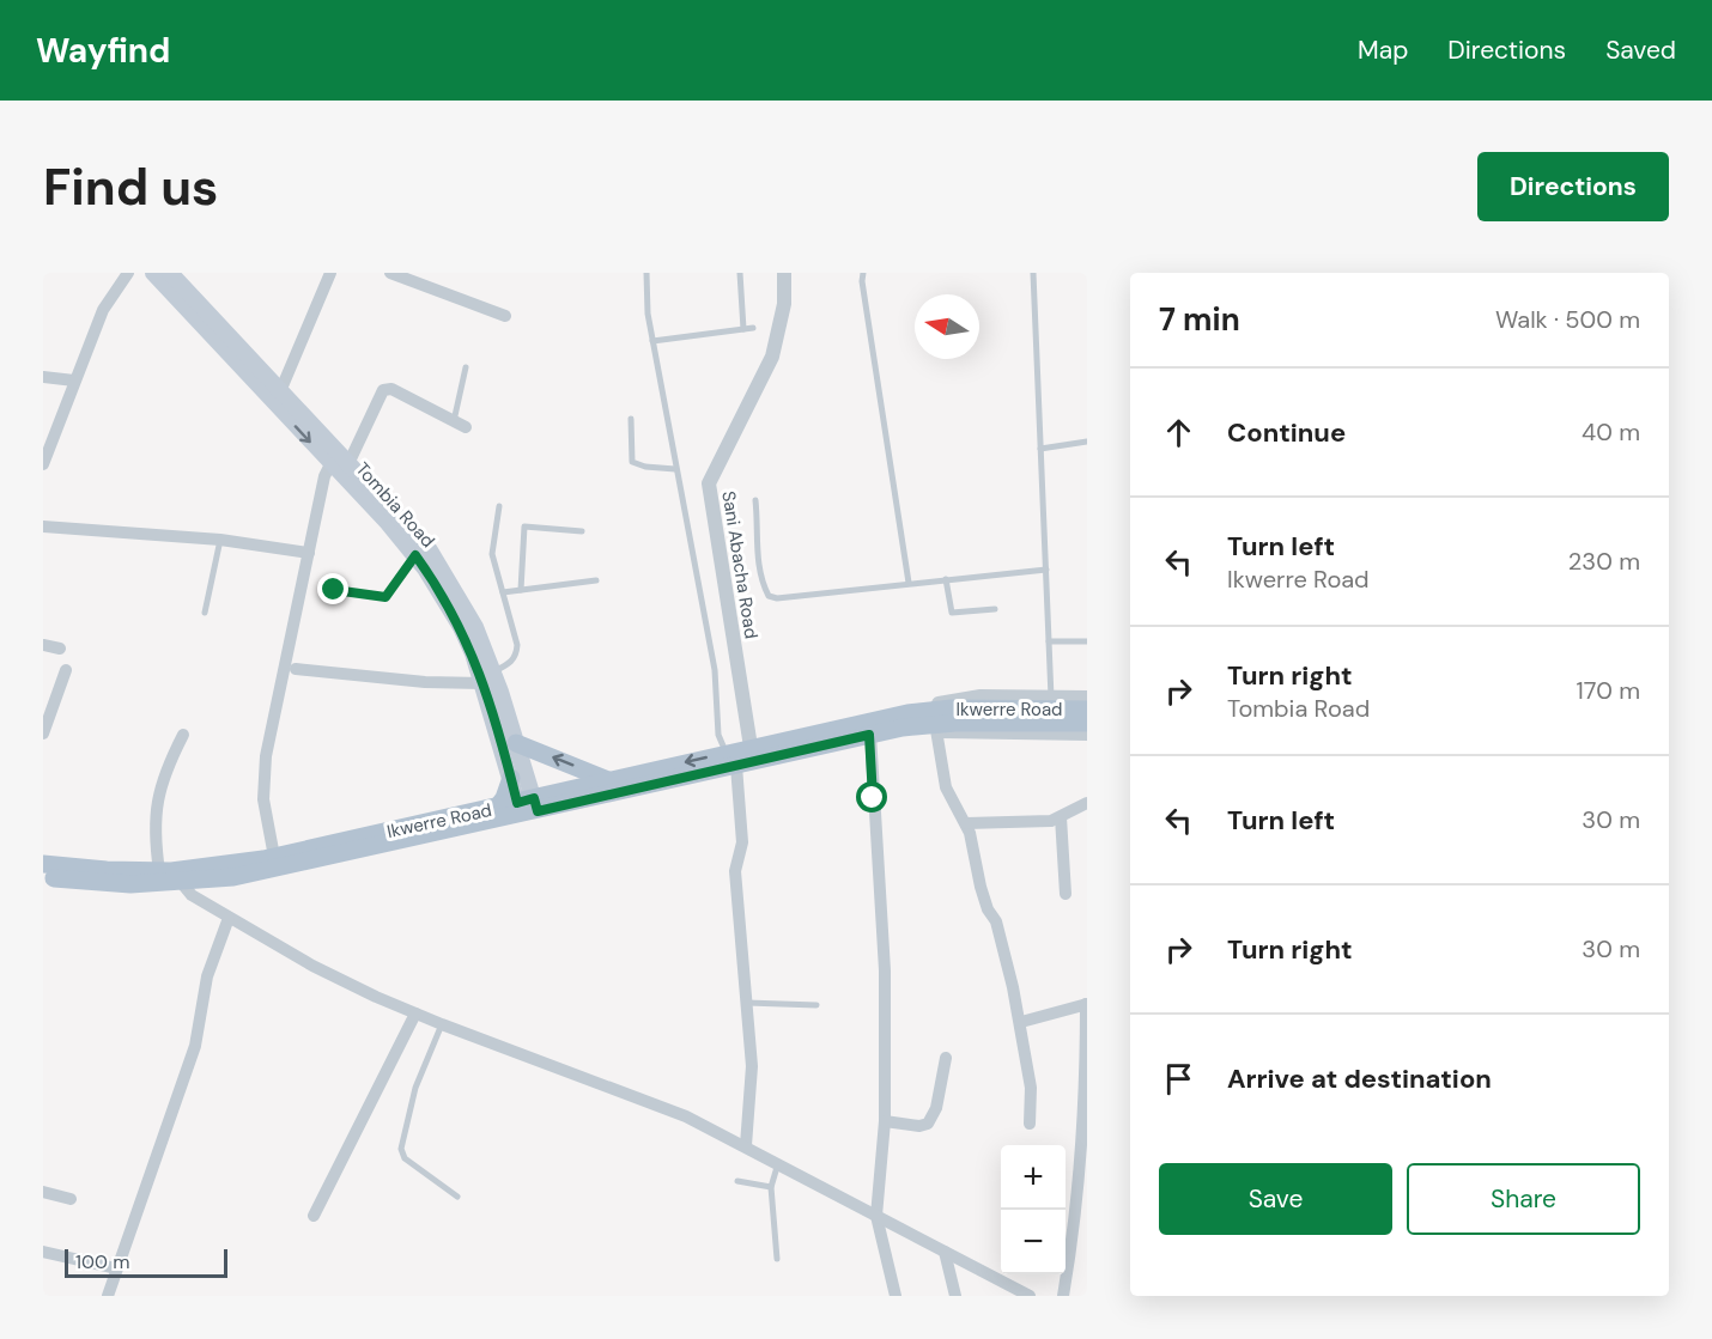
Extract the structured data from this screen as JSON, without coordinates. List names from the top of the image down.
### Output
{
  "streets": {
    "main road": ["Tombia Road", "Ikwerre Road"],
    "street": ["Sani Abacha Road"]
  },
  "crossings": [
    ["Tombia Road", "Ikwerre Road"],
    ["Sani Abacha Road", "Ikwerre Road"]
  ],
  "scale_bar": "100 m",
  "north": "left",
  "page": {
    "header": "Wayfind",
    "nav": ["Map", "Directions", "Saved"],
    "buttons": [
      "Directions",
      ["Save", "Share"]
    ],
    "title": "Find us",
    "heading": ["7 min", "Walk · 500 m"],
    "list": [
      ["Continue", "40 m"],
      ["Turn left", "Ikwerre Road", "230 m"],
      ["Turn right", "Tombia Road", "170 m"],
      ["Turn left", "30 m"],
      ["Turn right", "30 m"],
      "Arrive at destination"
    ],
    "map_buttons": ["+", "−"],
    "scale": "100 m"
  }
}
